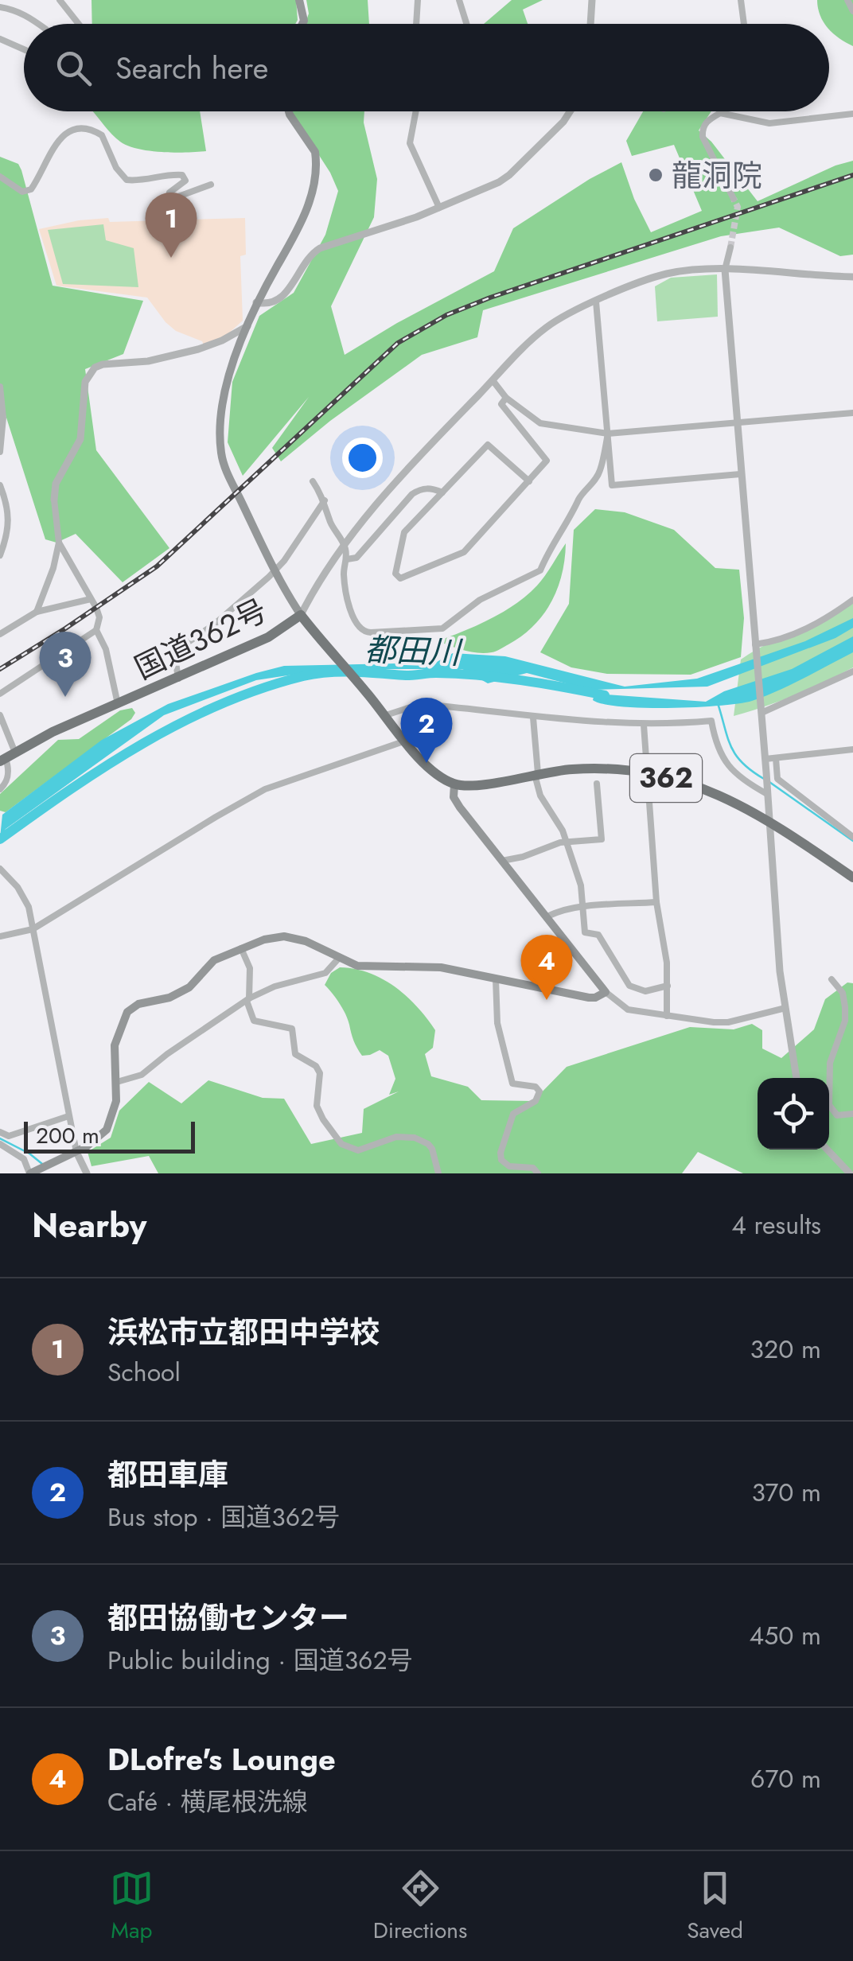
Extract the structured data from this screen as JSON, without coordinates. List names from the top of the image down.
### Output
{
  "streets": {
    "highway": ["国道362号", "362"]
  },
  "crossings": [
    ["国道362号", "362"]
  ],
  "water": ["都田川"],
  "places": ["龍洞院"],
  "scale_bar": "200 m",
  "page": {
    "search": "Search here",
    "pins": [
      "1",
      "3",
      "2",
      "4"
    ],
    "scale": "200 m",
    "heading": ["Nearby", "4 results"],
    "list": [
      {
        "mark": "1",
        "name": "浜松市立都田中学校",
        "note": "School",
        "value": "320 m"
      },
      {
        "mark": "2",
        "name": "都田車庫",
        "note": "Bus stop · 国道362号",
        "value": "370 m"
      },
      {
        "mark": "3",
        "name": "都田協働センター",
        "note": "Public building · 国道362号",
        "value": "450 m"
      },
      {
        "mark": "4",
        "name": "DLofre's Lounge",
        "note": "Café · 横尾根洗線",
        "value": "670 m"
      }
    ],
    "nav": ["Map", "Directions", "Saved"]
  }
}
